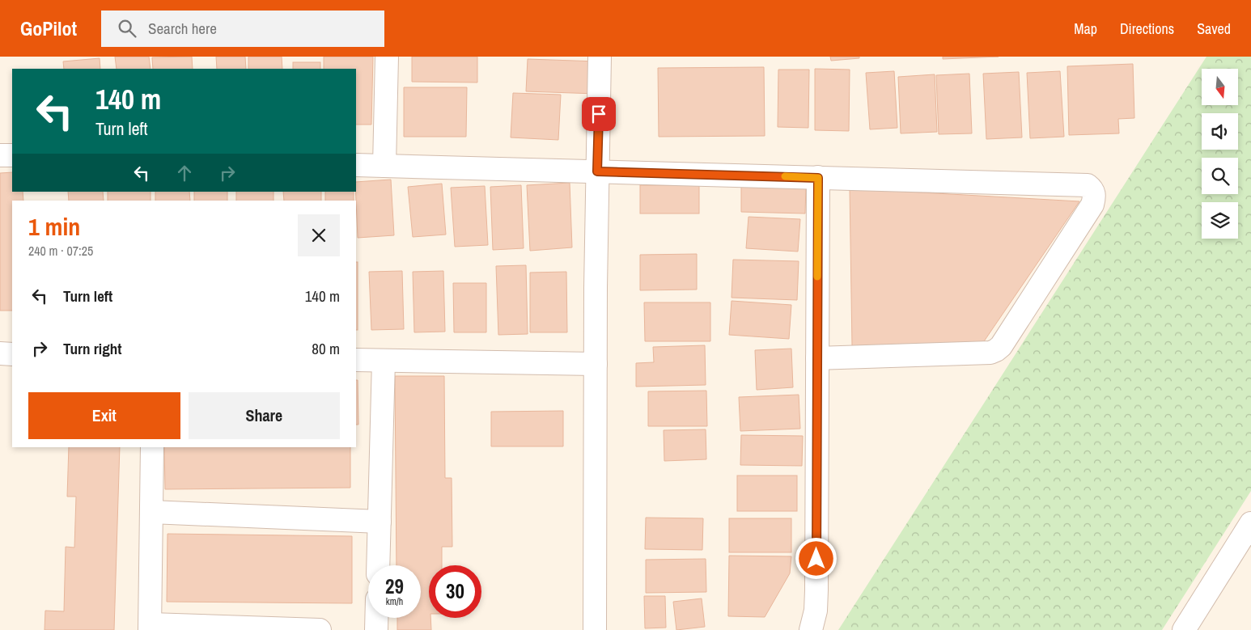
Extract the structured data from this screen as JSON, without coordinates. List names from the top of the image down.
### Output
{
  "north": "bottom",
  "page": {
    "header": "GoPilot",
    "search": "Search here",
    "nav": ["Map", "Directions", "Saved"],
    "turn": ["140 m", "Turn left"],
    "heading": ["1 min", "240 m · 07:25"],
    "list": [
      {
        "name": "Turn left",
        "value": "140 m"
      },
      {
        "name": "Turn right",
        "value": "80 m"
      }
    ],
    "buttons": ["Exit", "Share"],
    "speed": "29 km/h",
    "limit": "30"
  }
}
